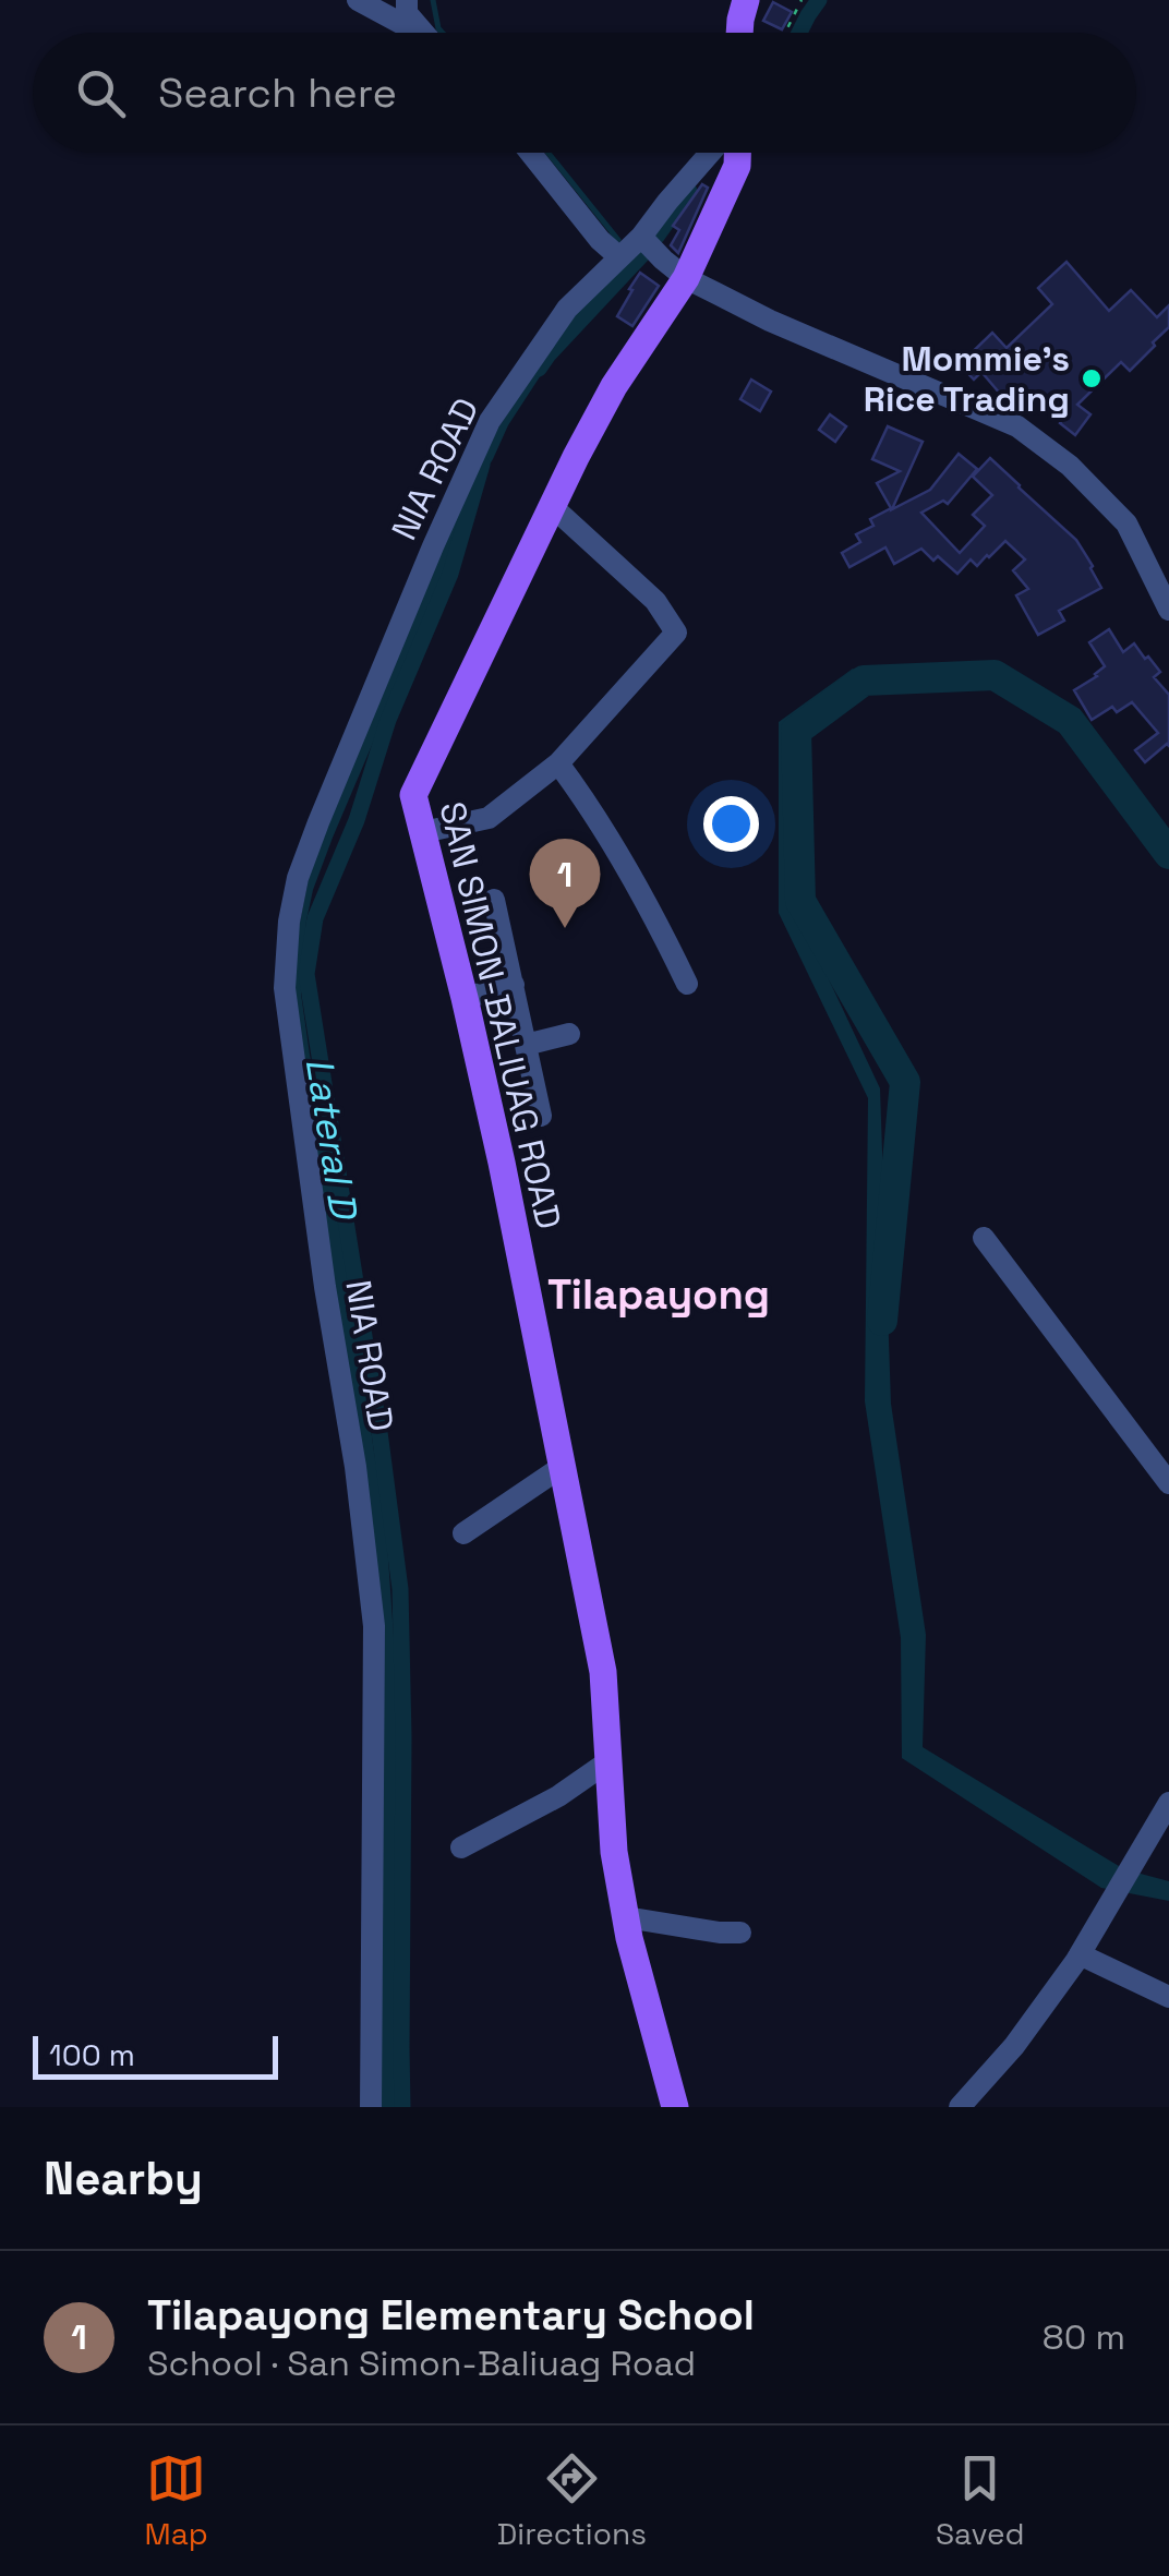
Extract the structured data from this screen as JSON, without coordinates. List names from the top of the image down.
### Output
{
  "streets": {
    "main road": ["SAN SIMON-BALIUAG ROAD"],
    "street": ["NIA ROAD"]
  },
  "districts": ["Tilapayong"],
  "water": ["Lateral D"],
  "places": ["Mommie's Rice Trading"],
  "scale_bar": "100 m",
  "page": {
    "search": "Search here",
    "pins": "1",
    "scale": "100 m",
    "heading": "Nearby",
    "list": [
      {
        "mark": "1",
        "name": "Tilapayong Elementary School",
        "note": "School · San Simon-Baliuag Road",
        "value": "80 m"
      }
    ],
    "nav": ["Map", "Directions", "Saved"]
  }
}
